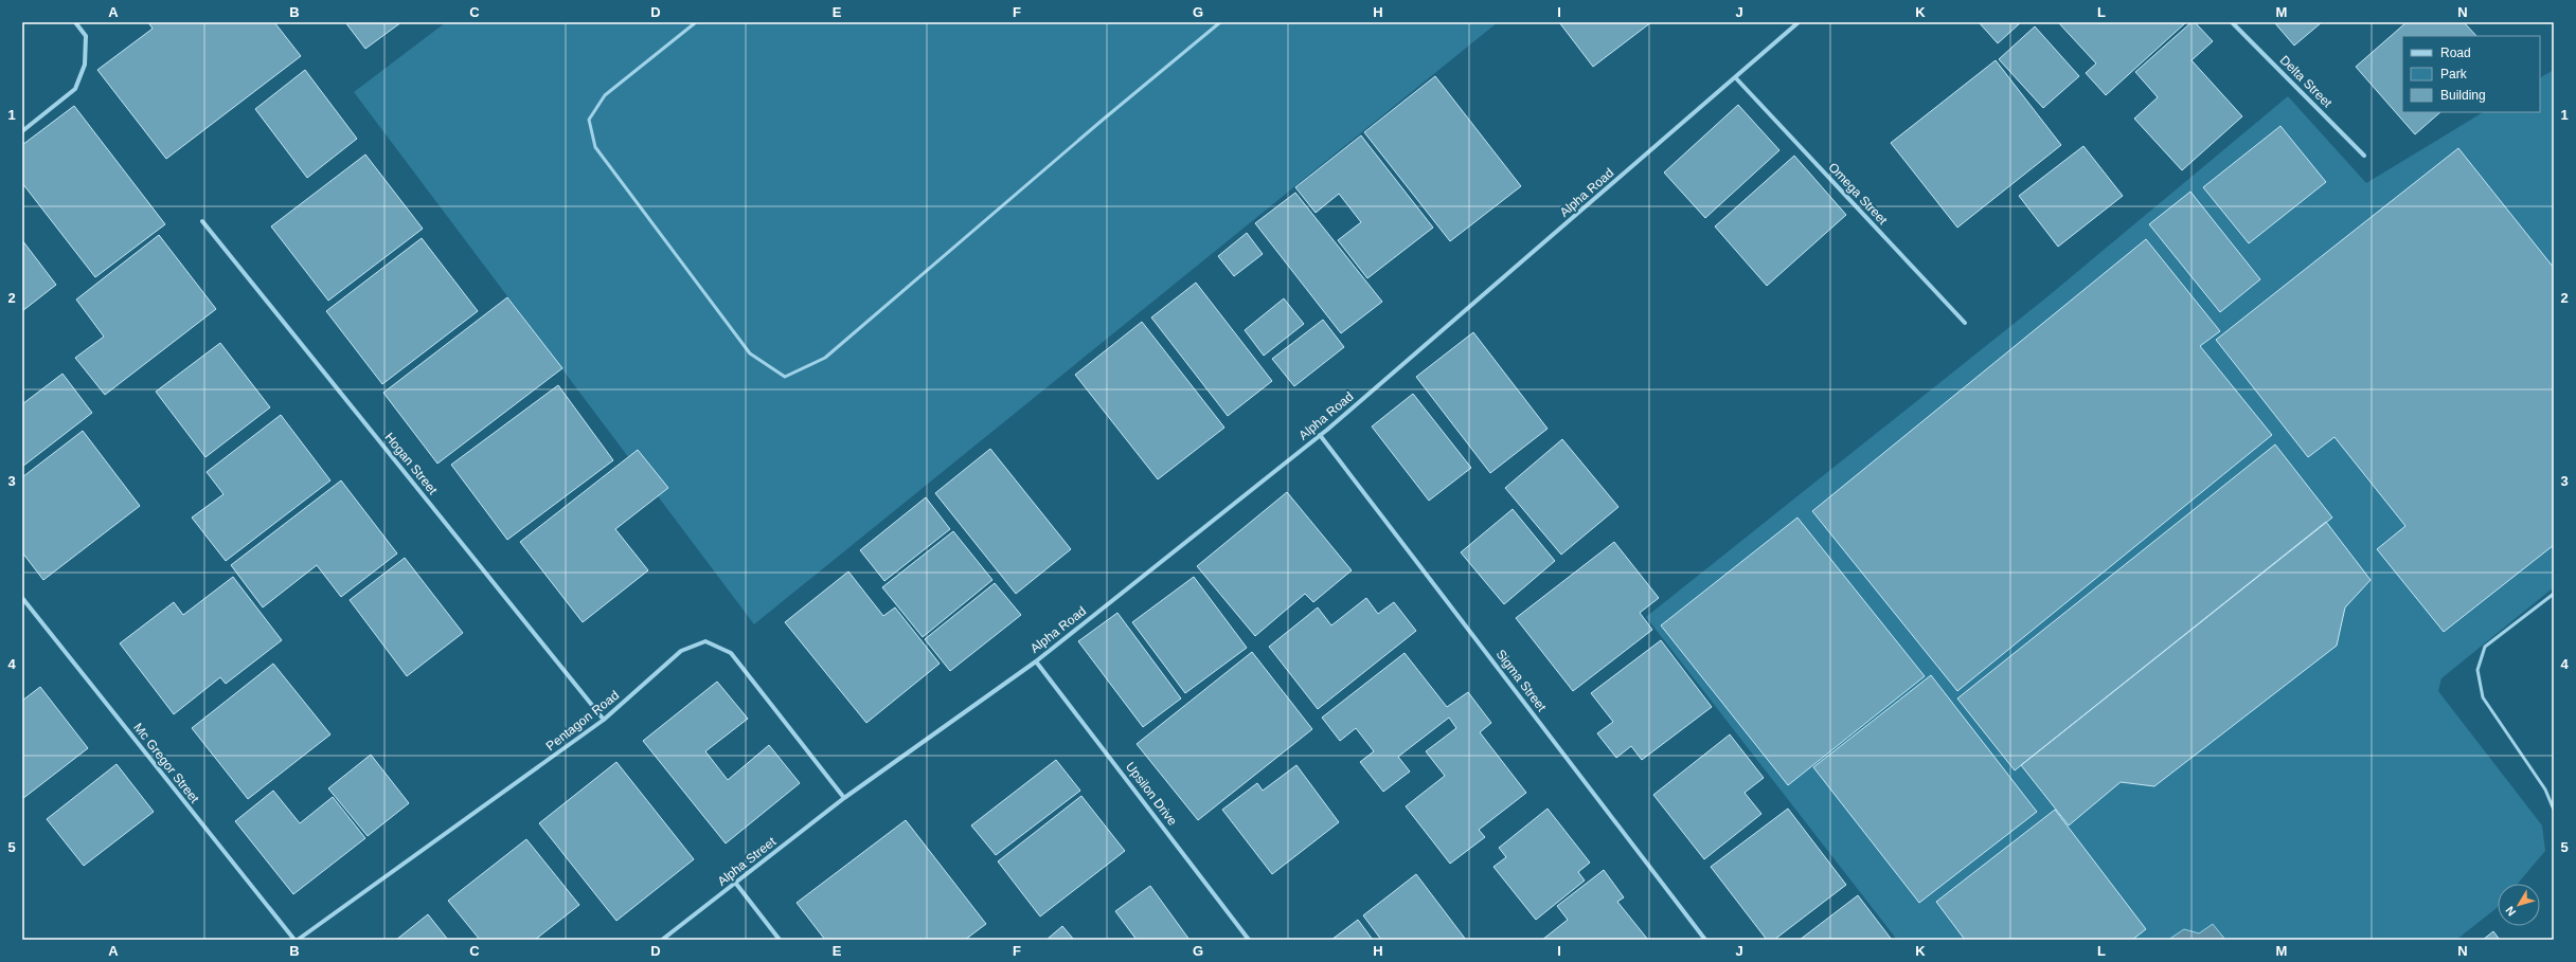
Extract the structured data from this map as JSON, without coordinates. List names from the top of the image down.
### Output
{
  "streets": {
    "street": [
      "Delta Street",
      "Alpha Road",
      "Omega Street",
      "Hogan Street",
      "Sigma Street",
      "Pentagon Road",
      "Mc Gregor Street",
      "Upsilon Drive",
      "Alpha Street"
    ]
  },
  "crossings": [
    ["Alpha Road", "Omega Street"],
    ["Alpha Road", "Sigma Street"],
    ["Alpha Road", "Pentagon Road"],
    ["Alpha Road", "Upsilon Drive"],
    ["Alpha Road", "Alpha Street"],
    ["Hogan Street", "Pentagon Road"],
    ["Pentagon Road", "Alpha Street"]
  ],
  "legend": ["Road", "Park", "Building"],
  "north": "bottom left",
  "grid": {
    "columns": [
      "A",
      "B",
      "C",
      "D",
      "E",
      "F",
      "G",
      "H",
      "I",
      "J",
      "K",
      "L",
      "M",
      "N"
    ],
    "rows": [
      "1",
      "2",
      "3",
      "4",
      "5"
    ]
  }
}
